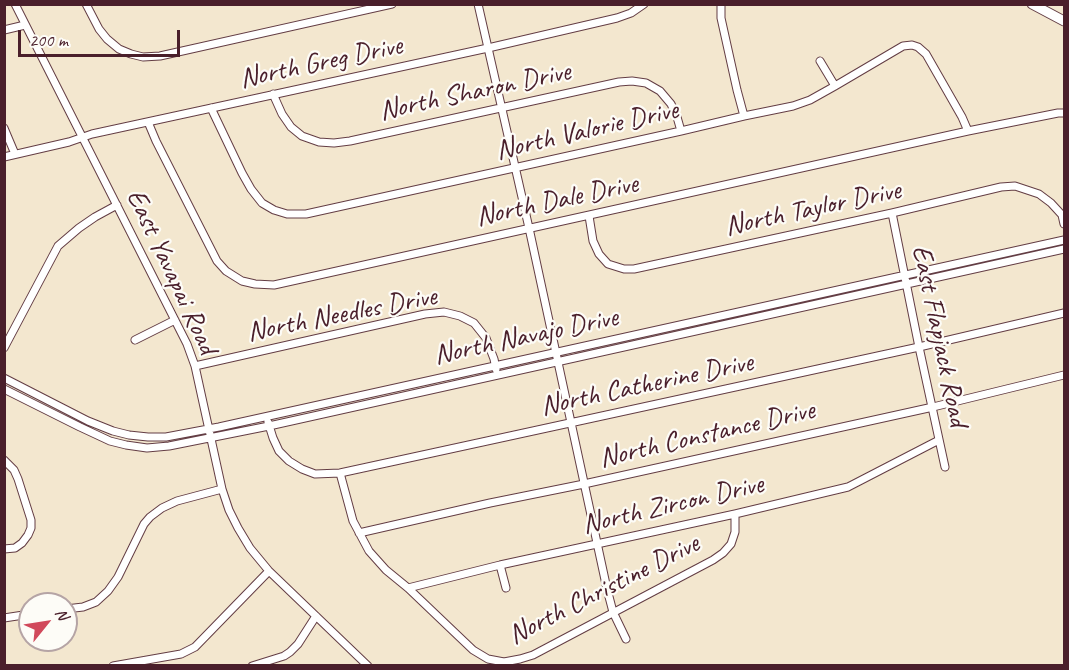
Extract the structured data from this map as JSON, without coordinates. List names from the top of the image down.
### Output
{
  "streets": {
    "street": [
      "North Greg Drive",
      "North Sharon Drive",
      "North Valorie Drive",
      "North Dale Drive",
      "North Taylor Drive",
      "East Yavapai Road",
      "North Needles Drive",
      "East Flapjack Road",
      "North Navajo Drive",
      "North Catherine Drive",
      "North Constance Drive",
      "North Zircon Drive",
      "North Christine Drive"
    ]
  },
  "crossings": [
    ["North Greg Drive", "North Sharon Drive"],
    ["North Greg Drive", "North Valorie Drive"],
    ["North Greg Drive", "North Dale Drive"],
    ["North Greg Drive", "East Yavapai Road"],
    ["North Sharon Drive", "North Valorie Drive"],
    ["North Valorie Drive", "North Dale Drive"],
    ["North Dale Drive", "North Taylor Drive"],
    ["North Taylor Drive", "East Flapjack Road"],
    ["East Yavapai Road", "North Needles Drive"],
    ["East Yavapai Road", "North Navajo Drive"],
    ["North Needles Drive", "North Navajo Drive"],
    ["East Flapjack Road", "North Navajo Drive"],
    ["East Flapjack Road", "North Catherine Drive"],
    ["East Flapjack Road", "North Constance Drive"],
    ["East Flapjack Road", "North Zircon Drive"],
    ["North Navajo Drive", "North Catherine Drive"],
    ["North Catherine Drive", "North Christine Drive"],
    ["North Constance Drive", "North Christine Drive"],
    ["North Zircon Drive", "North Christine Drive"]
  ],
  "scale_bar": "200 m",
  "north": "top right"
}
